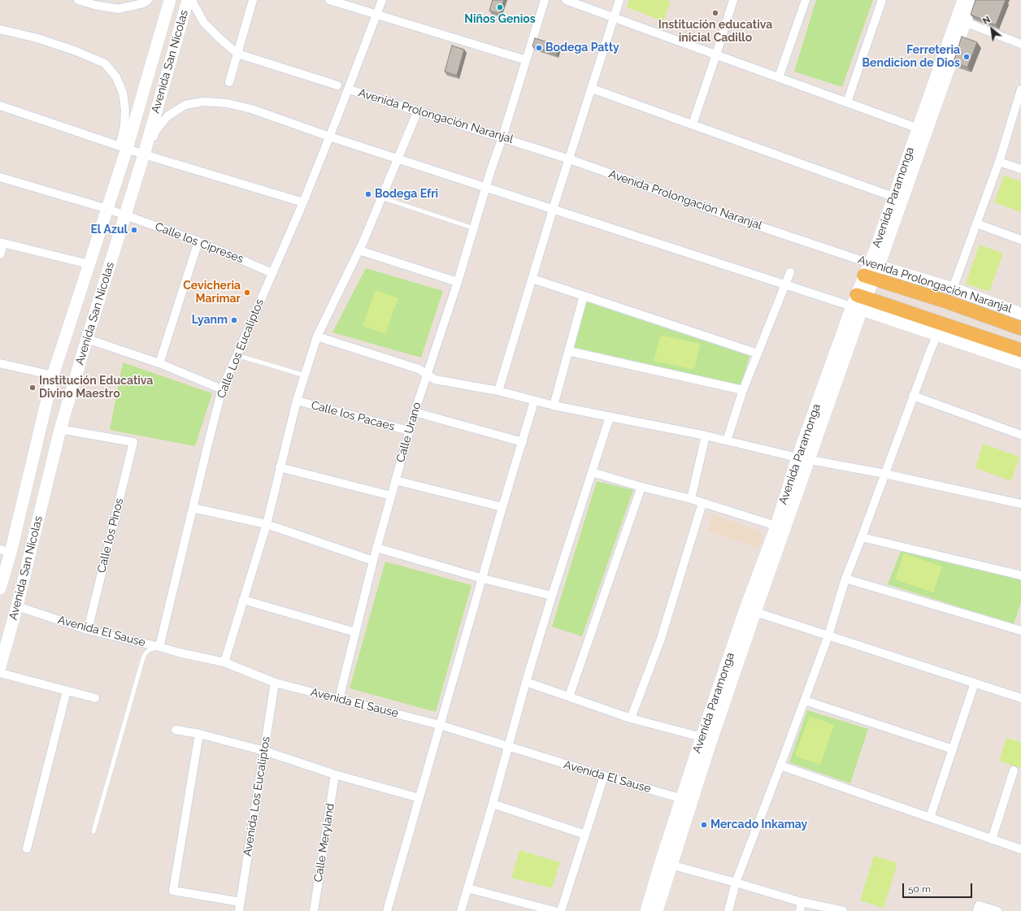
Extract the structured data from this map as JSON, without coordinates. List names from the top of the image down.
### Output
{
  "streets": {
    "main road": ["Avenida Prolongación Naranjal"],
    "street": [
      "Avenida San Nicolas",
      "Avenida Paramonga",
      "Calle los Cipreses",
      "Calle Los Eucaliptos",
      "Calle los Pacaes",
      "Calle Urano",
      "Calle los Pinos",
      "Avenida El Sause",
      "Avenida Los Eucaliptos",
      "Calle Meryland"
    ]
  },
  "crossings": [
    ["Avenida San Nicolas", "Calle los Cipreses"],
    ["Avenida San Nicolas", "Calle los Pinos"],
    ["Avenida San Nicolas", "Avenida El Sause"],
    ["Avenida Prolongación Naranjal", "Avenida Paramonga"],
    ["Avenida Prolongación Naranjal", "Calle Los Eucaliptos"],
    ["Avenida Prolongación Naranjal", "Calle Urano"],
    ["Avenida Paramonga", "Avenida El Sause"],
    ["Calle los Cipreses", "Calle Los Eucaliptos"],
    ["Calle Los Eucaliptos", "Avenida El Sause"],
    ["Calle los Pacaes", "Calle Urano"],
    ["Calle Urano", "Avenida El Sause"],
    ["Calle los Pinos", "Avenida El Sause"],
    ["Avenida El Sause", "Avenida Los Eucaliptos"]
  ],
  "places": [
    "Niños Genios",
    "Institución educativa inicial Cadillo",
    "Bodega Patty",
    "Ferreteria Bendicion de Dios",
    "Bodega Efri",
    "El Azul",
    "Cevicheria Marimar",
    "Lyanm",
    "Institución Educativa Divino Maestro",
    "Mercado Inkamay"
  ],
  "scale_bar": "50 m",
  "north": "top left"
}
